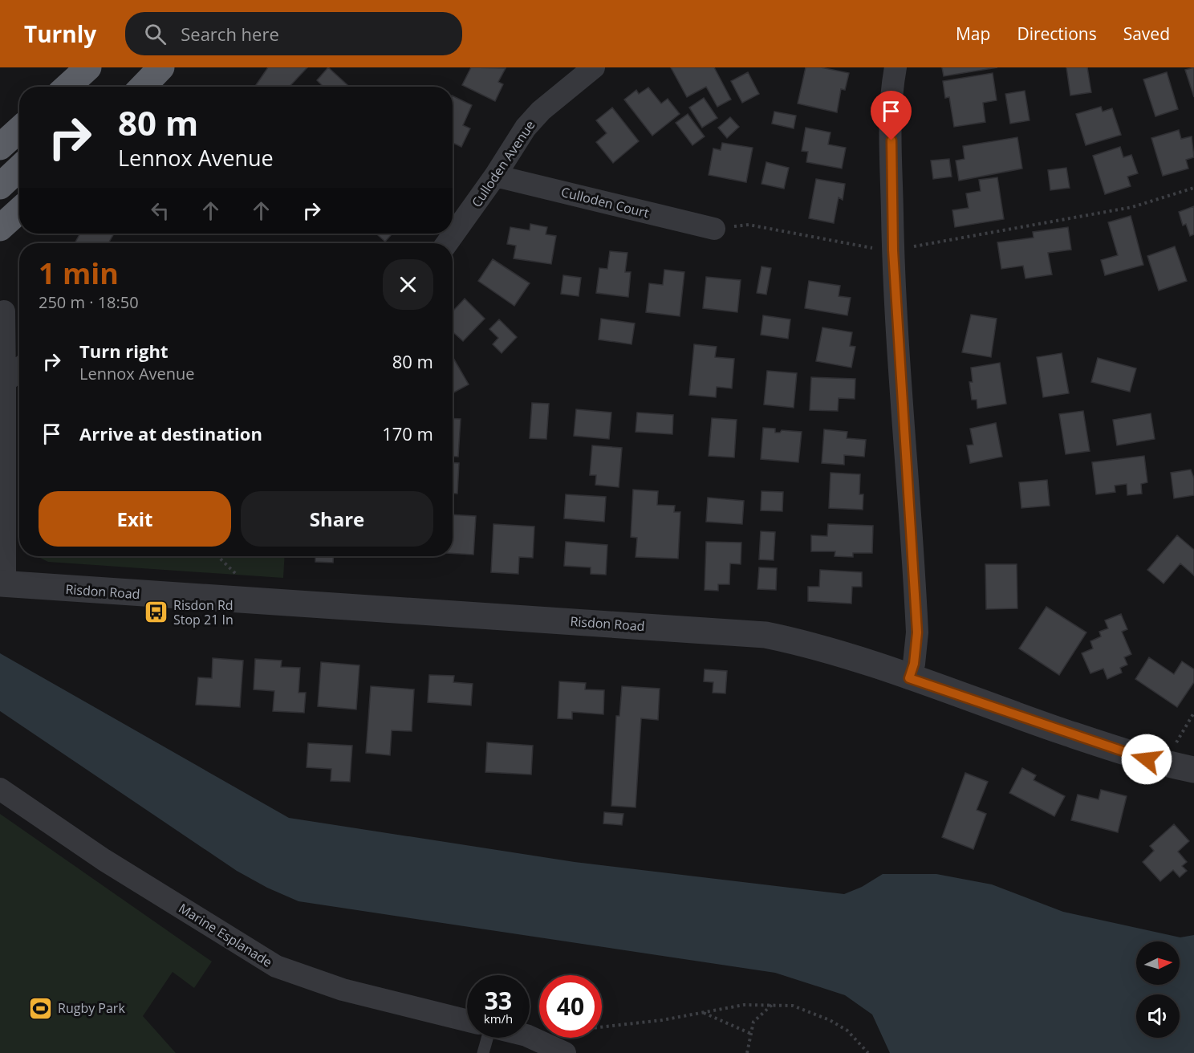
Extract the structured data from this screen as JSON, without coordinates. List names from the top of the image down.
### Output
{
  "streets": {
    "street": [
      "Culloden Avenue",
      "Culloden Court",
      "Risdon Road",
      "Marine Esplanade"
    ]
  },
  "crossings": [
    ["Culloden Avenue", "Culloden Court"]
  ],
  "places": {
    "bus stop": ["Risdon Rd Stop 21 In"],
    "sports": ["Rugby Park"]
  },
  "north": "right",
  "page": {
    "header": "Turnly",
    "search": "Search here",
    "nav": ["Map", "Directions", "Saved"],
    "turn": ["80 m", "Lennox Avenue"],
    "heading": ["1 min", "250 m · 18:50"],
    "list": [
      {
        "name": "Turn right",
        "note": "Lennox Avenue",
        "value": "80 m"
      },
      {
        "name": "Arrive at destination",
        "value": "170 m"
      }
    ],
    "buttons": ["Exit", "Share"],
    "speed": "33 km/h",
    "limit": "40"
  }
}
